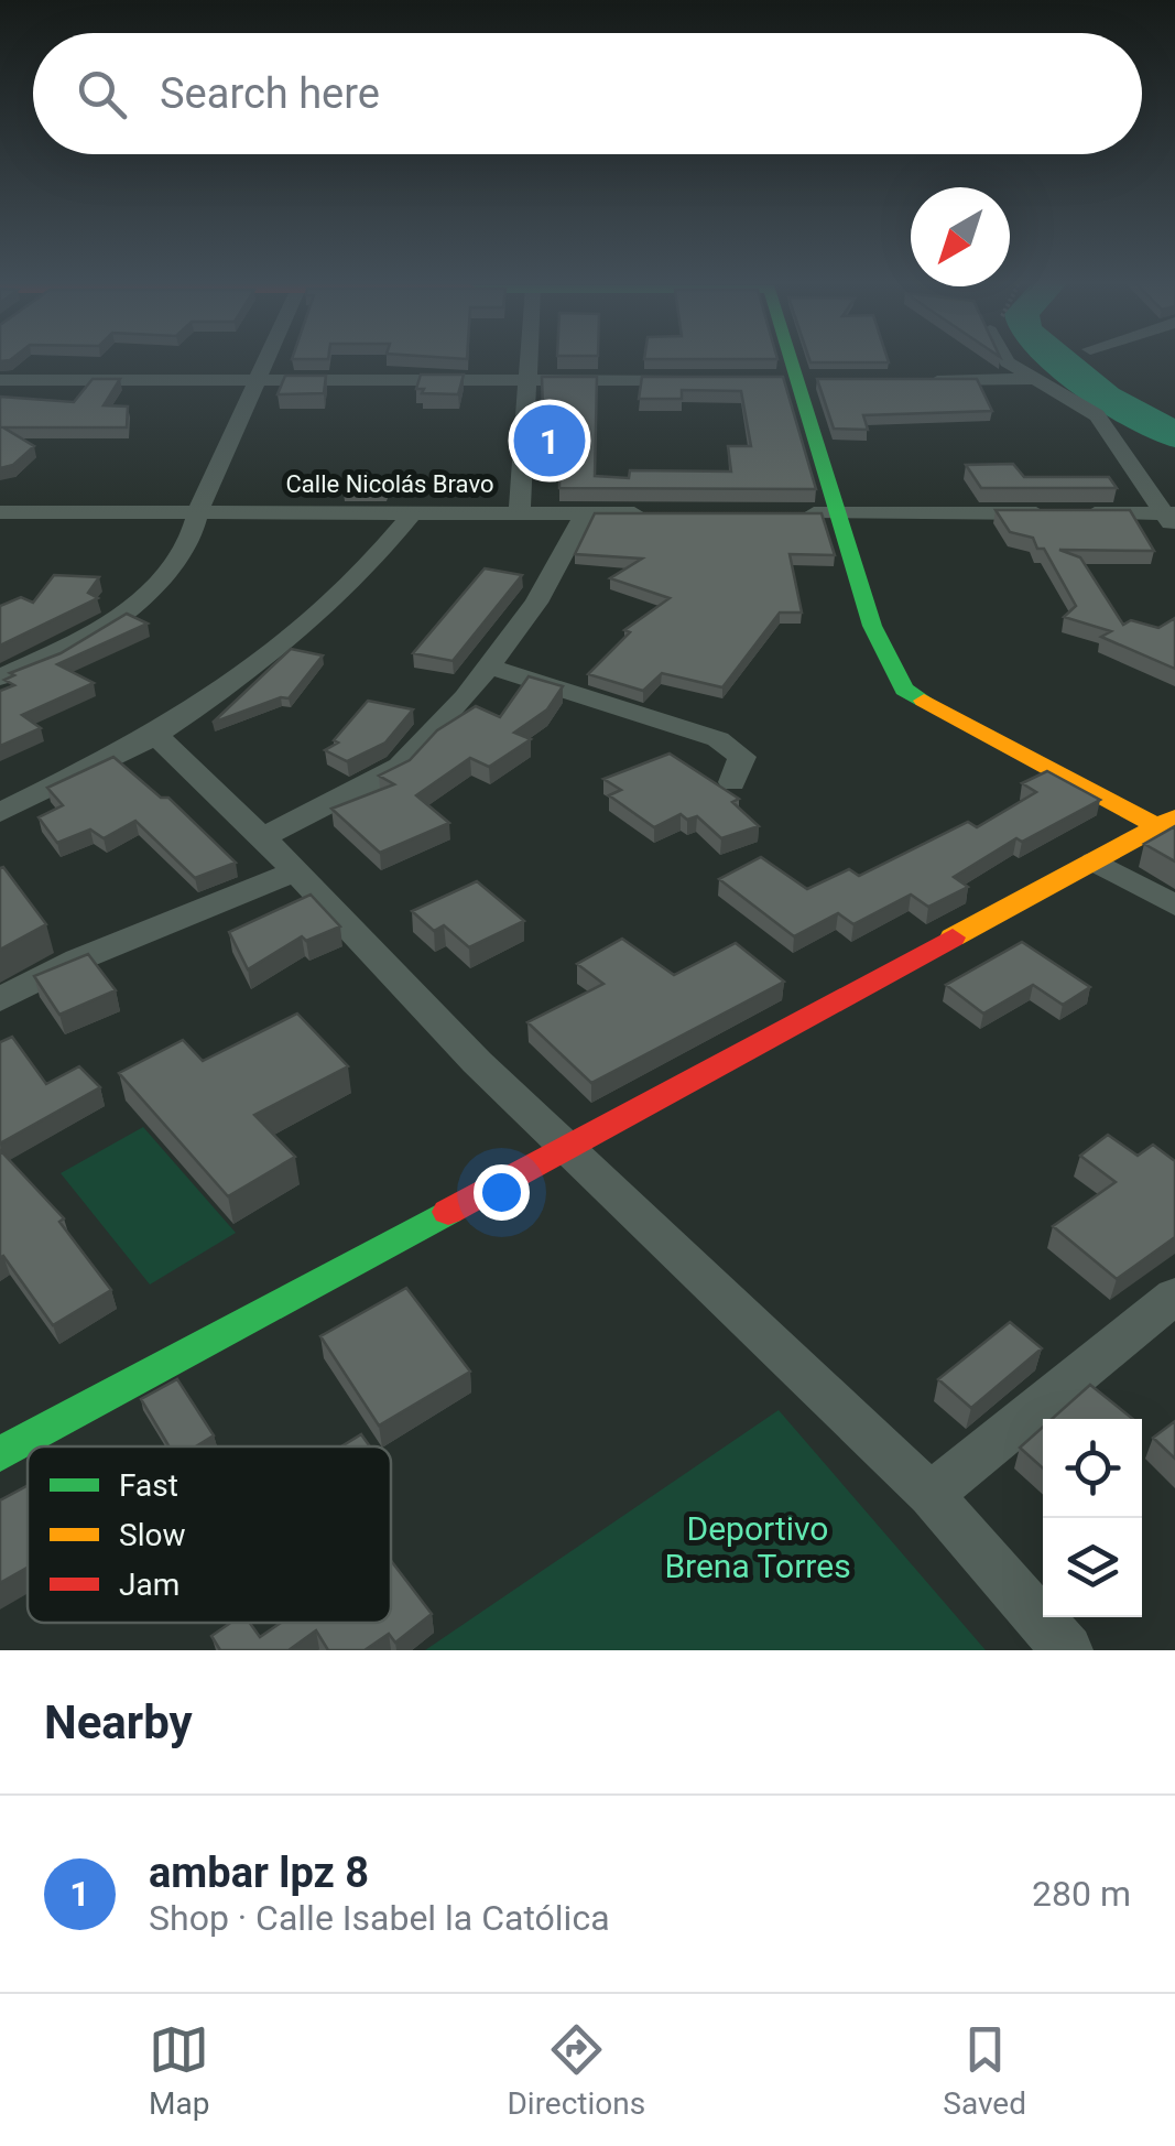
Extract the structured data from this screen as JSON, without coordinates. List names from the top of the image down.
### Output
{
  "streets": {
    "street": ["Calle Nicolás Bravo"]
  },
  "parks": ["Deportivo Brena Torres"],
  "legend": ["Fast", "Slow", "Jam"],
  "north": "bottom left",
  "page": {
    "search": "Search here",
    "pins": "1",
    "heading": "Nearby",
    "list": [
      {
        "mark": "1",
        "name": "ambar lpz 8",
        "note": "Shop · Calle Isabel la Católica",
        "value": "280 m"
      }
    ],
    "nav": ["Map", "Directions", "Saved"]
  }
}
